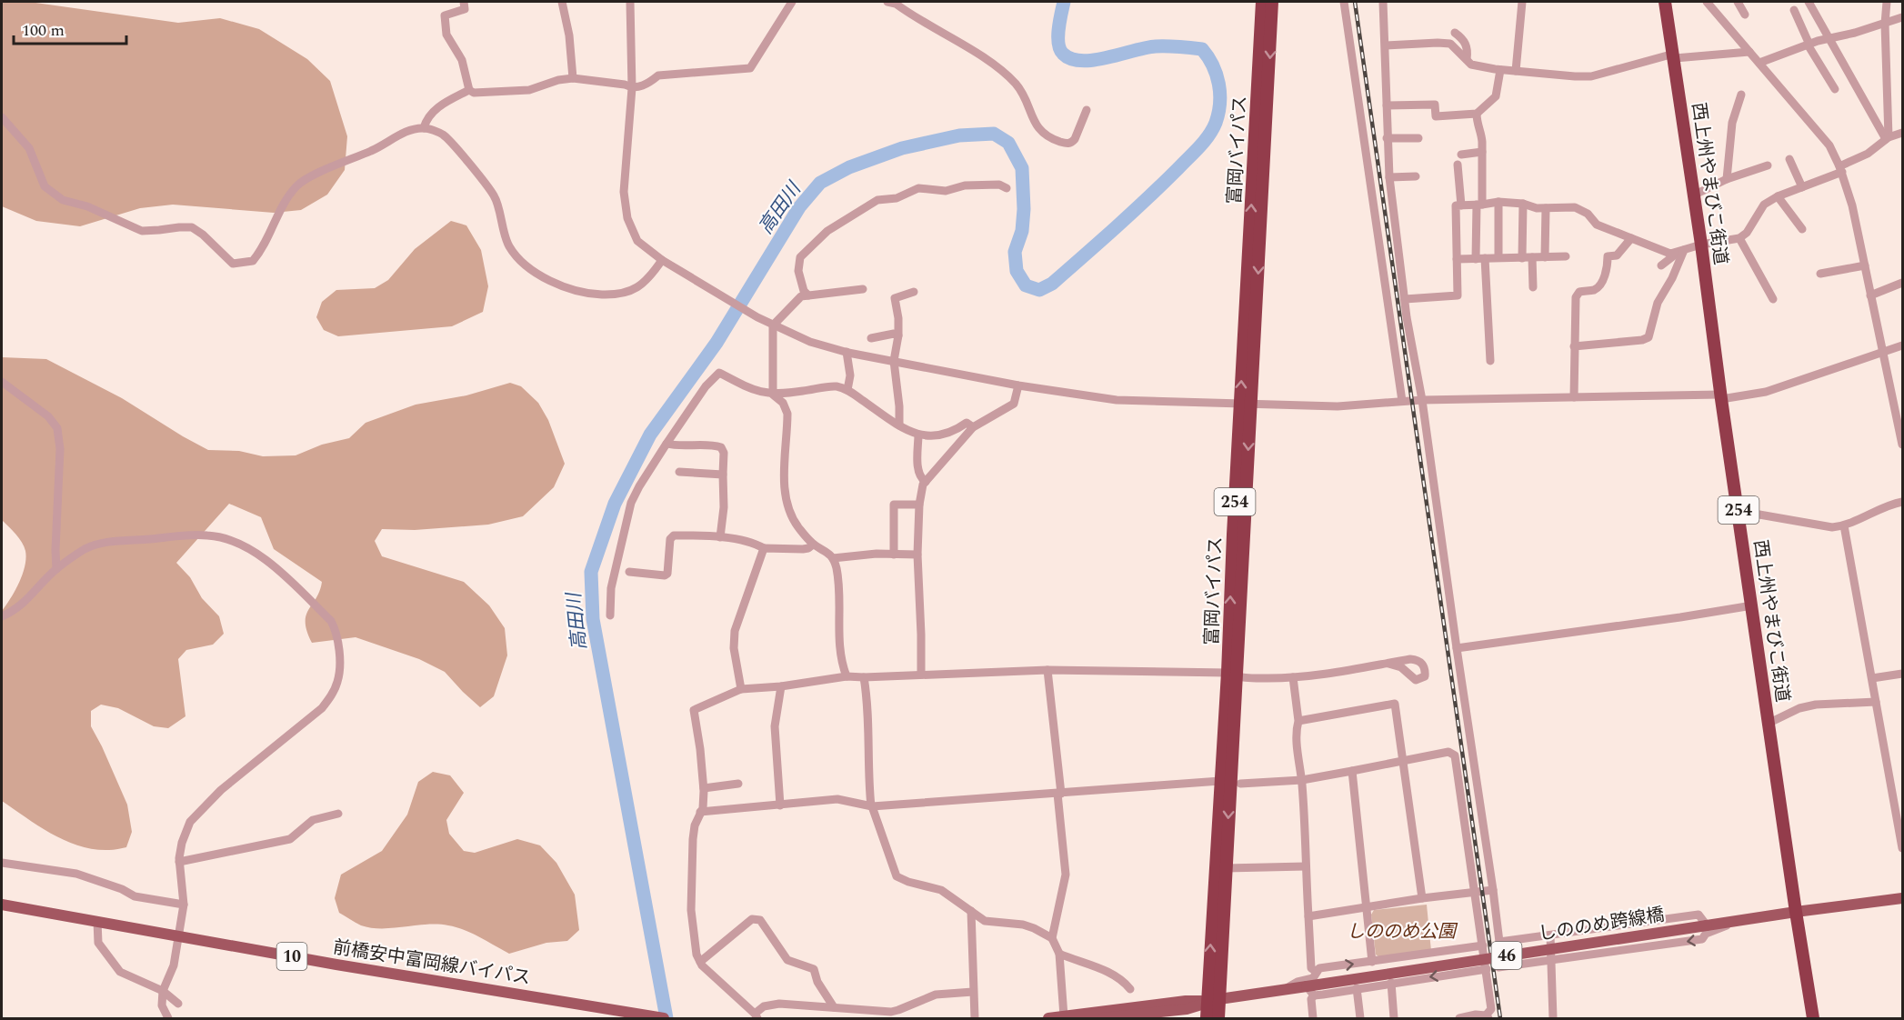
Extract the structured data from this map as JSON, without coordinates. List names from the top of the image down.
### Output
{
  "streets": {
    "highway": ["富岡バイパス", "西上州やまびこ街道", "254"],
    "main road": [
      "しののめ跨線橋",
      "46",
      "10",
      "前橋安中富岡線バイパス"
    ]
  },
  "crossings": [
    ["富岡バイパス", "46"],
    ["西上州やまびこ街道", "46"],
    ["しののめ跨線橋", "46"]
  ],
  "water": ["高田川"],
  "parks": ["しののめ公園"],
  "scale_bar": "100 m"
}
